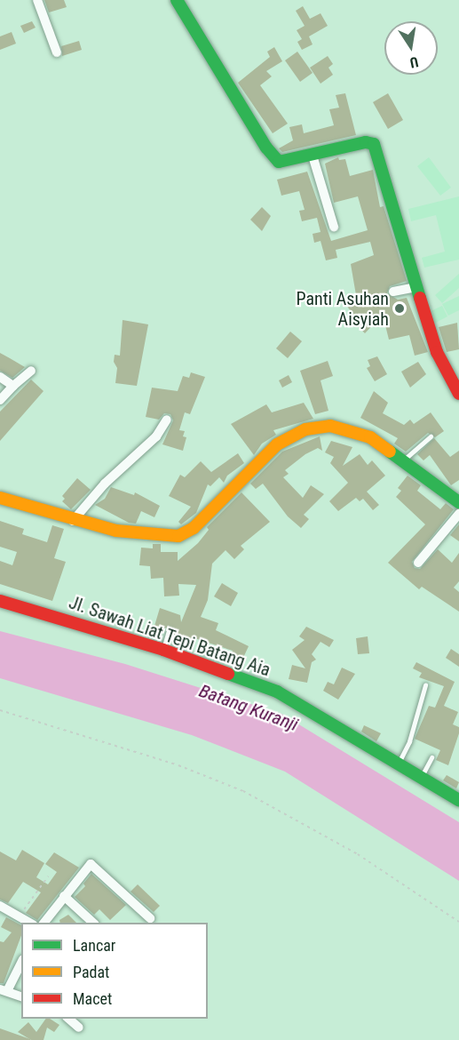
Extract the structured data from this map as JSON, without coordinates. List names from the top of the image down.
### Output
{
  "streets": {
    "street": ["Jl. Sawah Liat Tepi Batang Aia"]
  },
  "water": ["Batang Kuranji"],
  "places": ["Panti Asuhan Aisyiah"],
  "legend": ["Lancar", "Padat", "Macet"],
  "north": "bottom"
}
